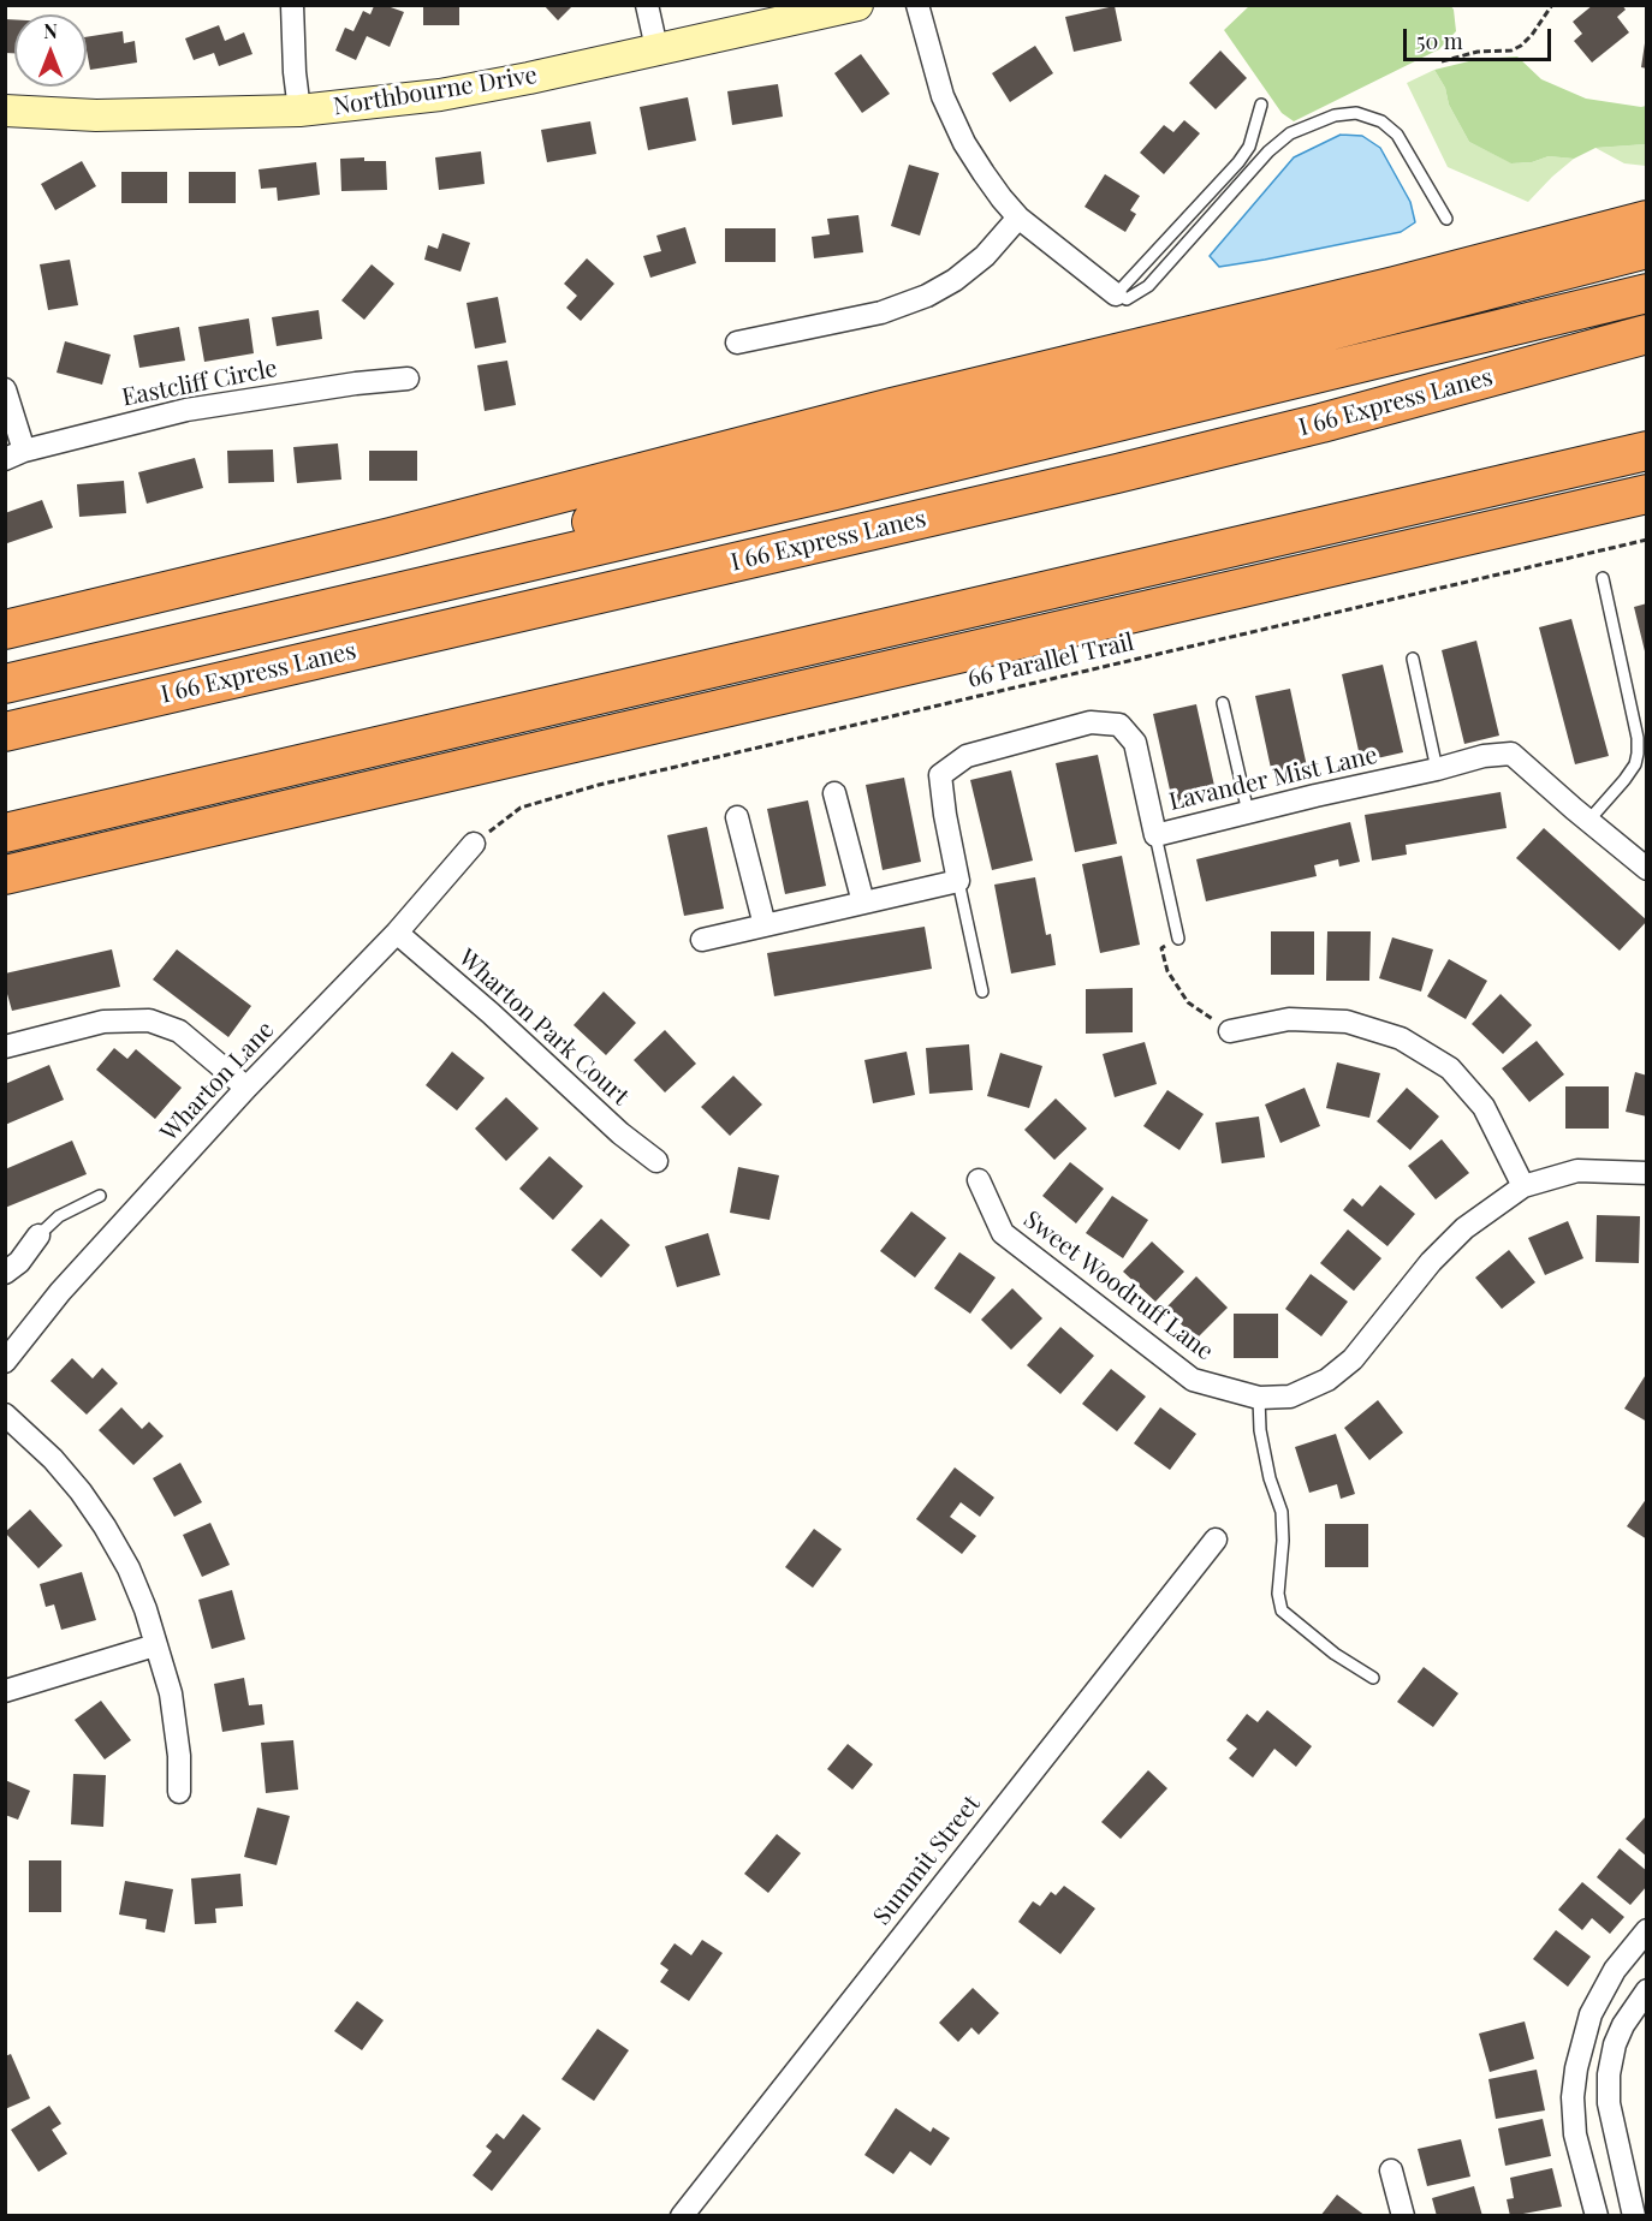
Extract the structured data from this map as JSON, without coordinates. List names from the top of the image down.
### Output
{
  "streets": {
    "highway": ["I 66 Express Lanes"],
    "street": [
      "Northbourne Drive",
      "Eastcliff Circle",
      "Lavander Mist Lane",
      "Wharton Park Court",
      "Wharton Lane",
      "Sweet Woodruff Lane",
      "Summit Street"
    ],
    "path": ["66 Parallel Trail"]
  },
  "crossings": [
    ["66 Parallel Trail", "Wharton Lane"],
    ["Wharton Park Court", "Wharton Lane"]
  ],
  "scale_bar": "50 m",
  "north": "top"
}
